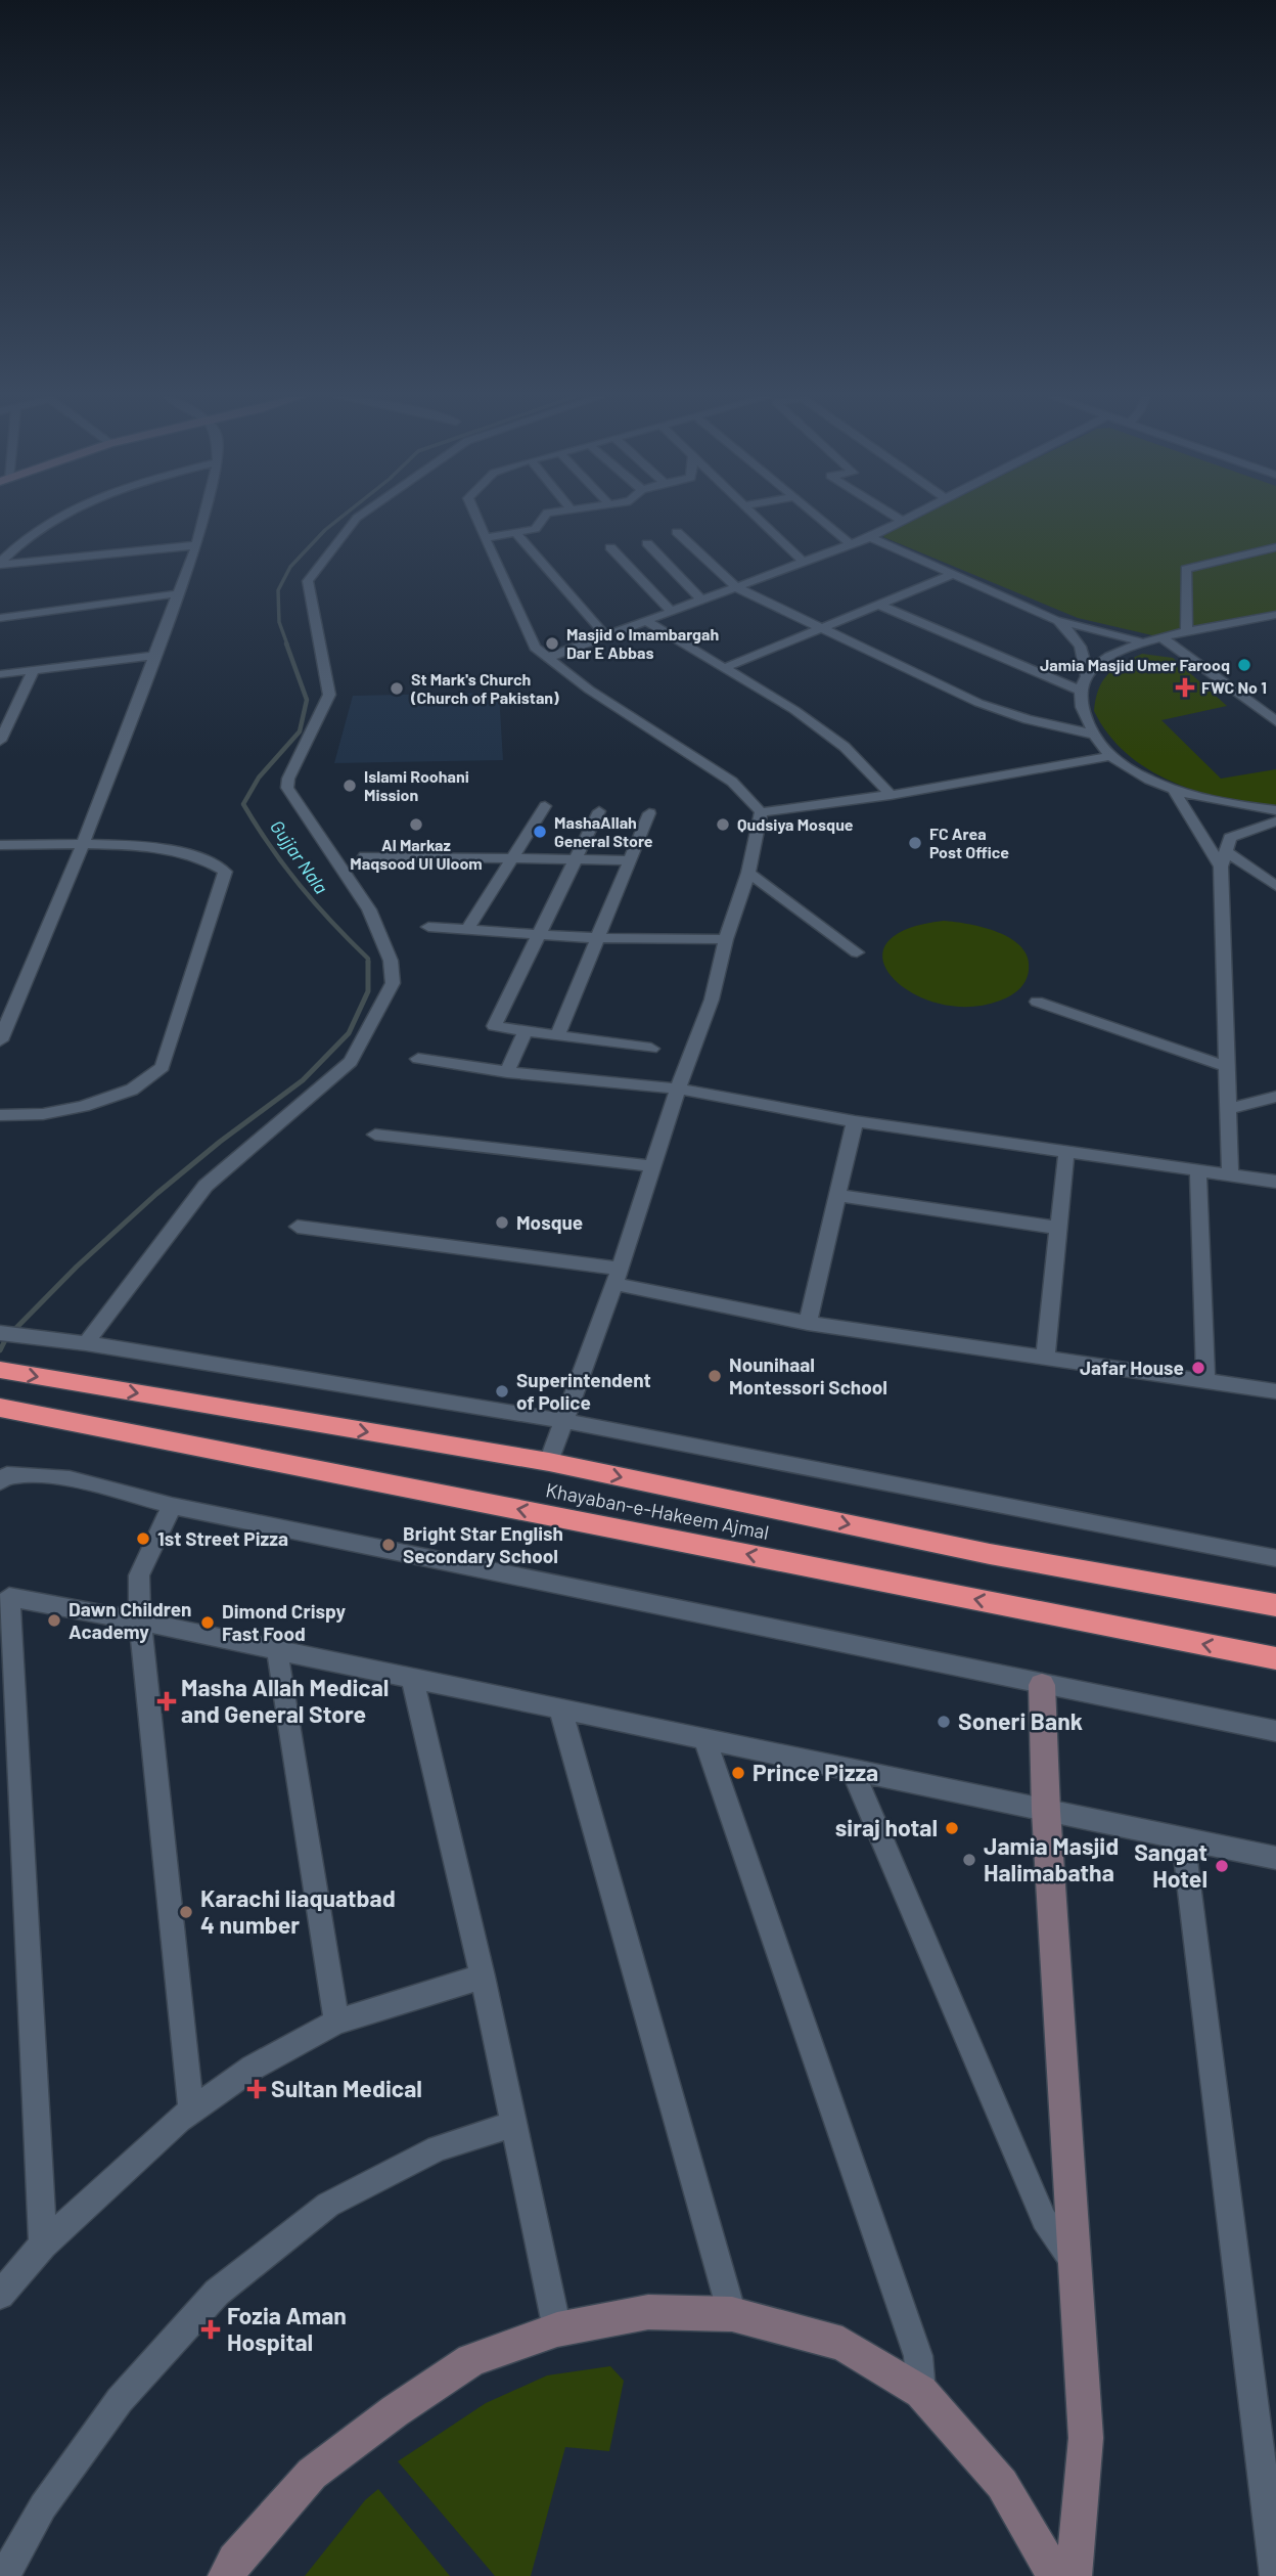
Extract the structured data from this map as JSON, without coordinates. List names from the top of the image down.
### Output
{
  "streets": {
    "highway": ["Khayaban-e-Hakeem Ajmal"]
  },
  "water": ["Gujjar Nala"],
  "places": {
    "other": [
      "Masjid o Imambargah Dar E Abbas",
      "Jamia Masjid Umer Farooq",
      "St Mark's Church (Church of Pakistan)",
      "Islami Roohani Mission",
      "Al Markaz Maqsood Ul Uloom",
      "Qudsiya Mosque",
      "MashaAllah General Store",
      "FC Area Post Office",
      "Mosque",
      "Jafar House",
      "Nounihaal Montessori School",
      "Superintendent of Police",
      "1st Street Pizza",
      "Bright Star English Secondary School",
      "Dawn Children Academy",
      "Dimond Crispy Fast Food",
      "Soneri Bank",
      "Prince Pizza",
      "siraj hotal",
      "Jamia Masjid Halimabatha",
      "Sangat Hotel",
      "Karachi liaquatbad 4 number"
    ],
    "health": [
      "FWC No 1",
      "Masha Allah Medical and General Store",
      "Sultan Medical",
      "Fozia Aman Hospital"
    ]
  }
}
